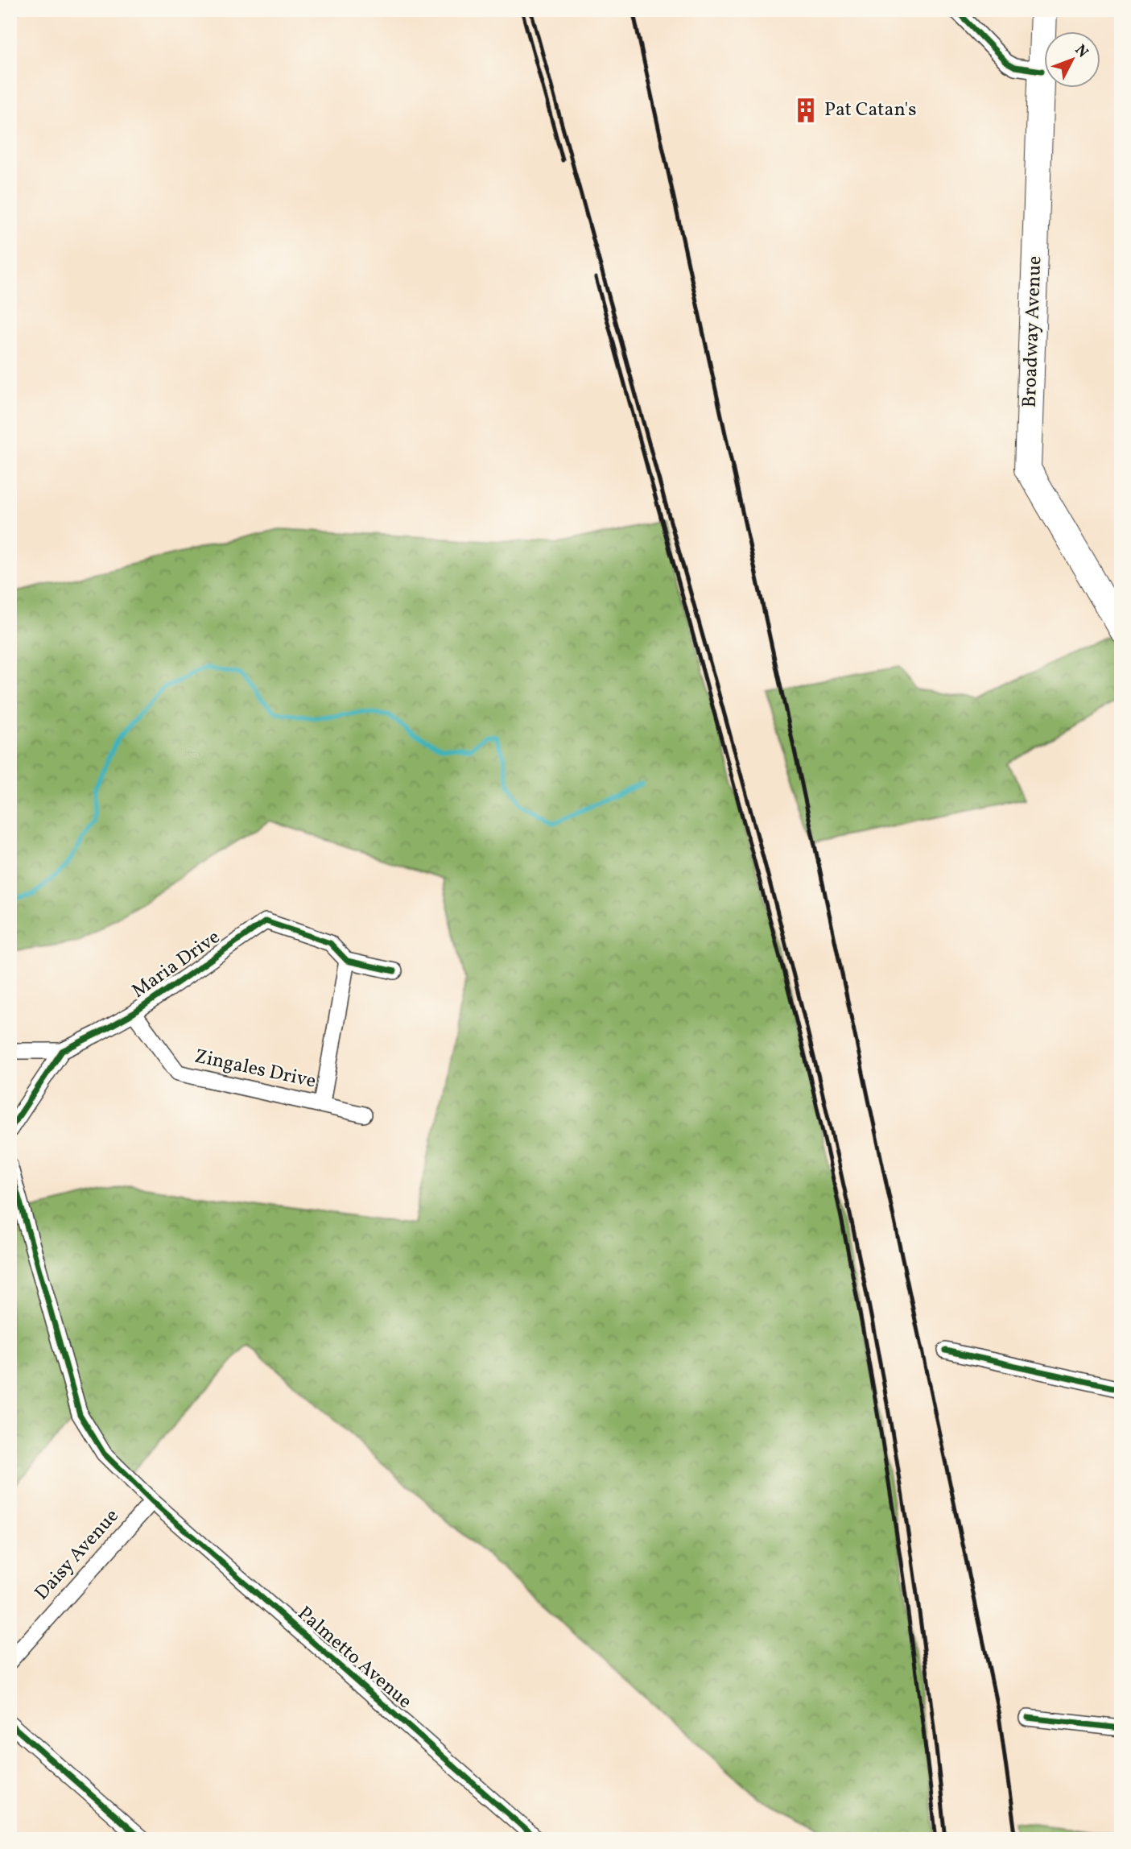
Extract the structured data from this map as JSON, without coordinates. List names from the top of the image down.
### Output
{
  "streets": {
    "main road": ["Broadway Avenue"],
    "street": [
      "Maria Drive",
      "Zingales Drive",
      "Daisy Avenue",
      "Palmetto Avenue"
    ]
  },
  "crossings": [
    ["Maria Drive", "Zingales Drive"],
    ["Daisy Avenue", "Palmetto Avenue"]
  ],
  "places": {
    "building": ["Pat Catan's"]
  },
  "north": "top right"
}
